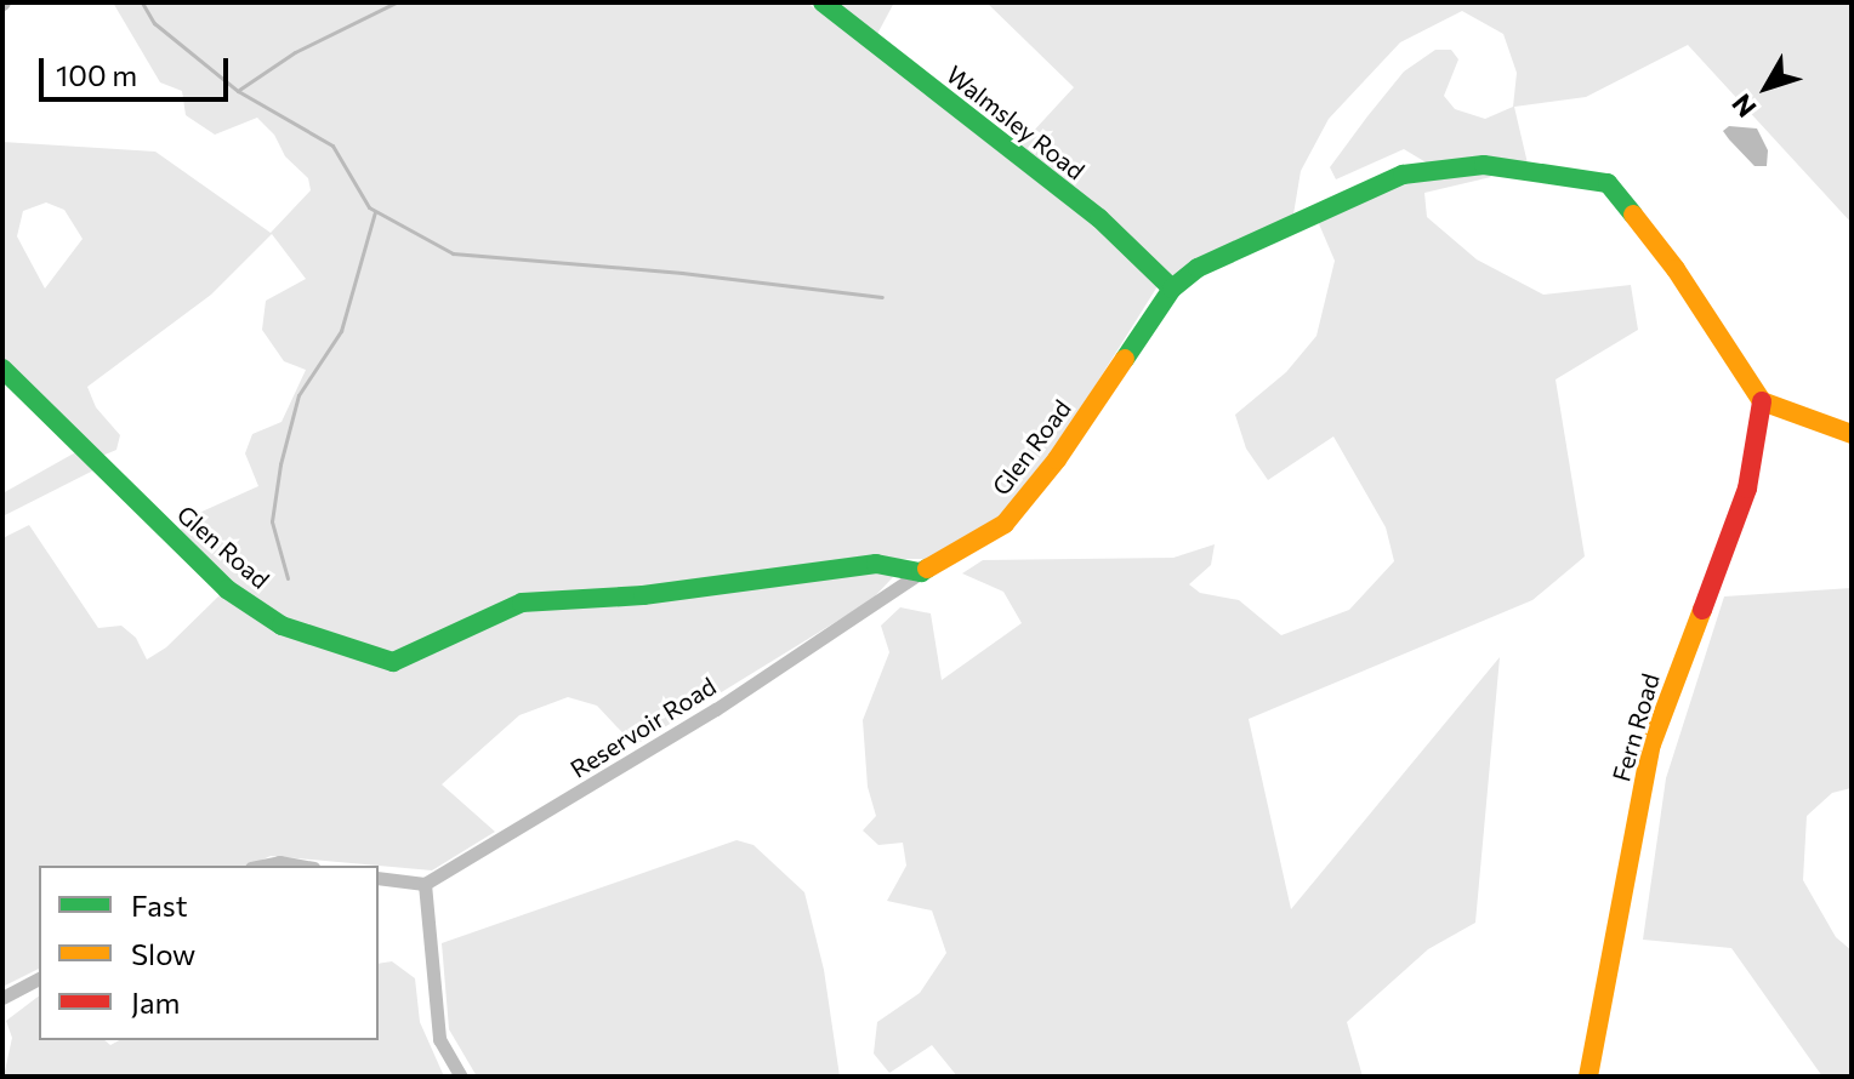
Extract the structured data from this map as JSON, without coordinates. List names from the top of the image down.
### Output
{
  "streets": {
    "street": [
      "Walmsley Road",
      "Glen Road",
      "Reservoir Road",
      "Fern Road"
    ]
  },
  "crossings": [
    ["Walmsley Road", "Glen Road"],
    ["Glen Road", "Reservoir Road"],
    ["Glen Road", "Fern Road"]
  ],
  "legend": ["Fast", "Slow", "Jam"],
  "scale_bar": "100 m",
  "north": "bottom left"
}
